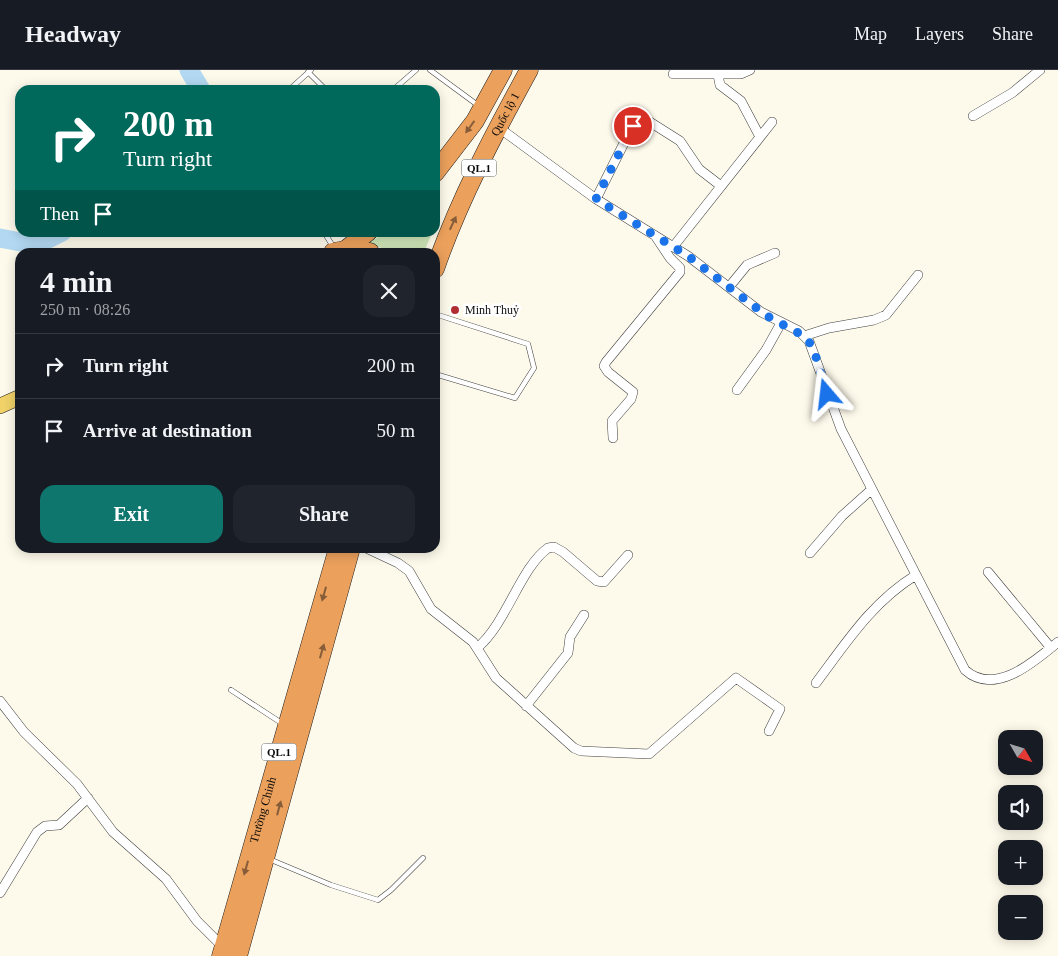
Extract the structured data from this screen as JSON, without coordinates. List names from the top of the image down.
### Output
{
  "streets": {
    "highway": ["Quốc lộ 1", "QL.1", "Trường Chinh"]
  },
  "places": ["Minh Thuỷ"],
  "north": "bottom right",
  "page": {
    "header": "Headway",
    "nav": ["Map", "Layers", "Share"],
    "turn": ["200 m", "Turn right"],
    "then": "Then",
    "heading": ["4 min", "250 m · 08:26"],
    "list": [
      {
        "name": "Turn right",
        "value": "200 m"
      },
      {
        "name": "Arrive at destination",
        "value": "50 m"
      }
    ],
    "buttons": ["Exit", "Share"],
    "map_buttons": ["+", "−"]
  }
}
